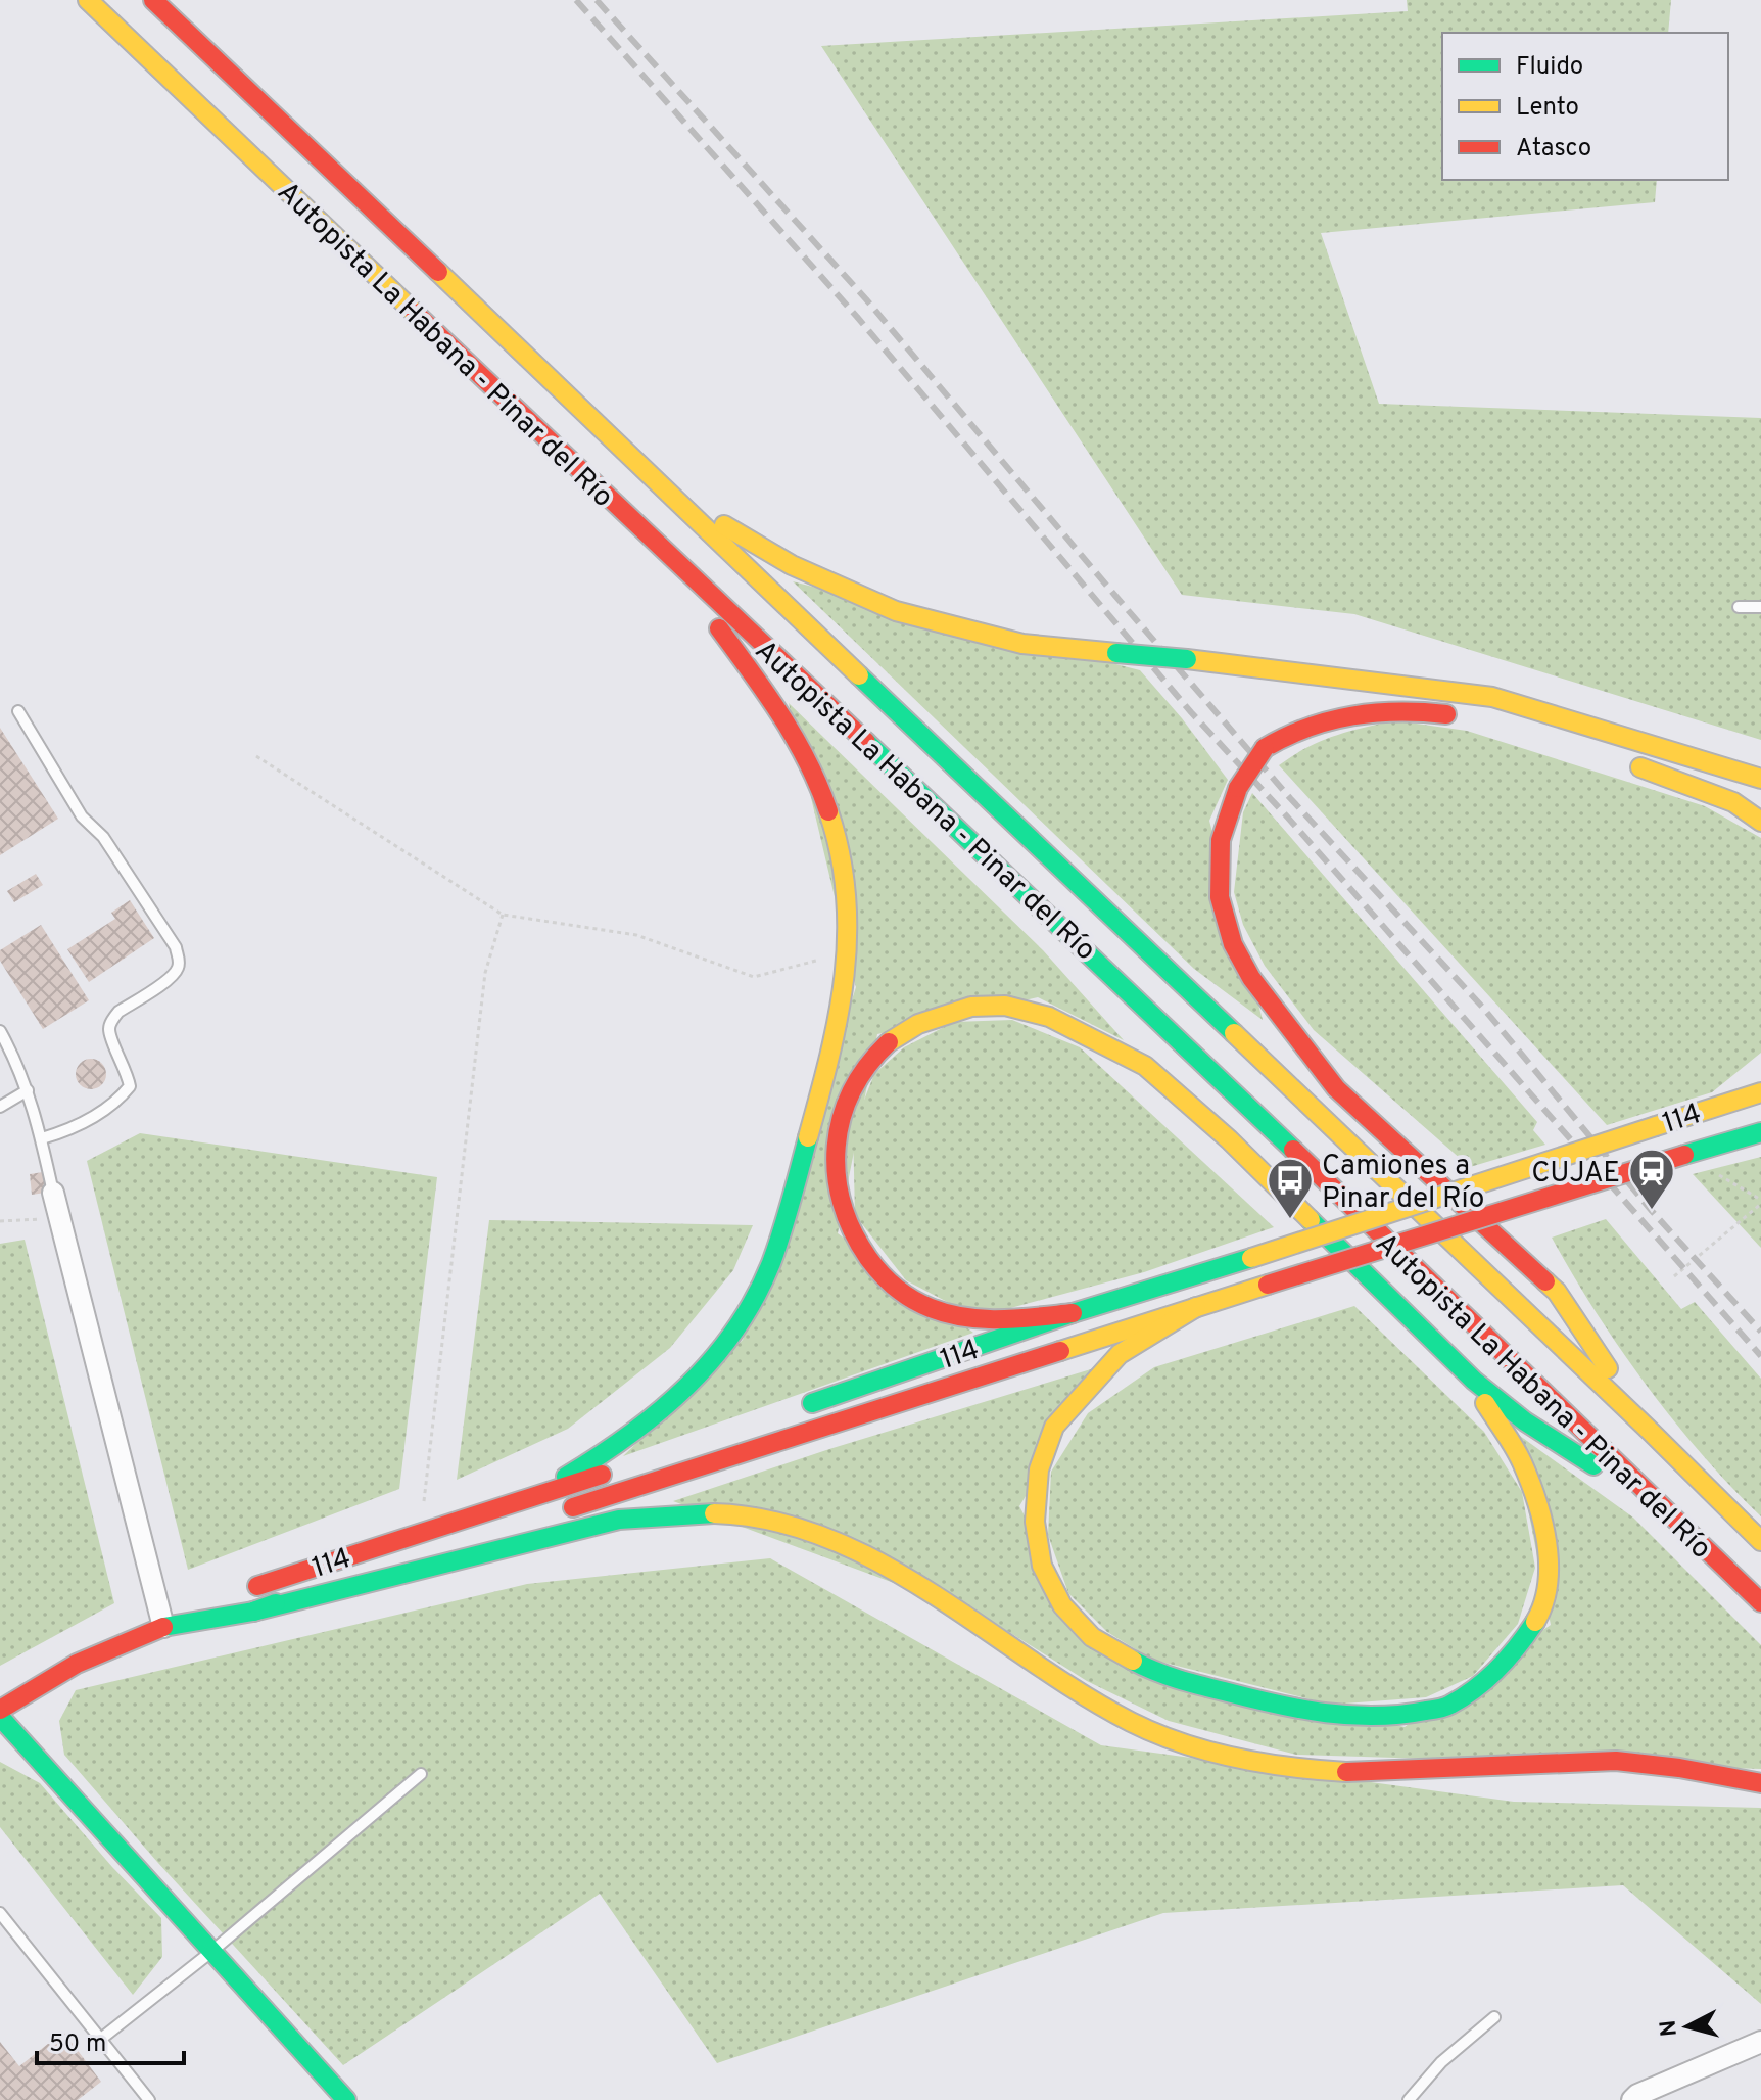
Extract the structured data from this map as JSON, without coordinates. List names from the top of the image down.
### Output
{
  "streets": {
    "main road": ["Autopista La Habana - Pinar del Río", "114"]
  },
  "places": {
    "station": ["CUJAE"],
    "bus stop": ["Camiones a Pinar del Río"]
  },
  "legend": ["Fluido", "Lento", "Atasco"],
  "scale_bar": "50 m",
  "north": "left"
}
